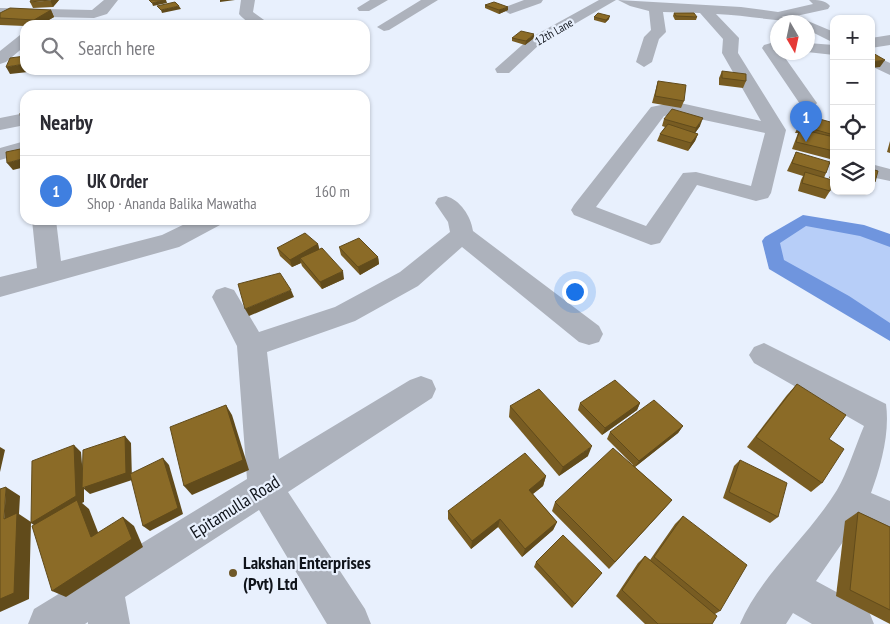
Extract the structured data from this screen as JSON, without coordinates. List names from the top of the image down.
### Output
{
  "streets": {
    "street": ["12th Lane", "Epitamulla Road"]
  },
  "places": ["Lakshan Enterprises (Pvt) Ltd"],
  "north": "bottom",
  "page": {
    "map_buttons": ["+", "−"],
    "search": "Search here",
    "heading": "Nearby",
    "pins": "1",
    "list": [
      {
        "mark": "1",
        "name": "UK Order",
        "note": "Shop · Ananda Balika Mawatha",
        "value": "160 m"
      }
    ]
  }
}
